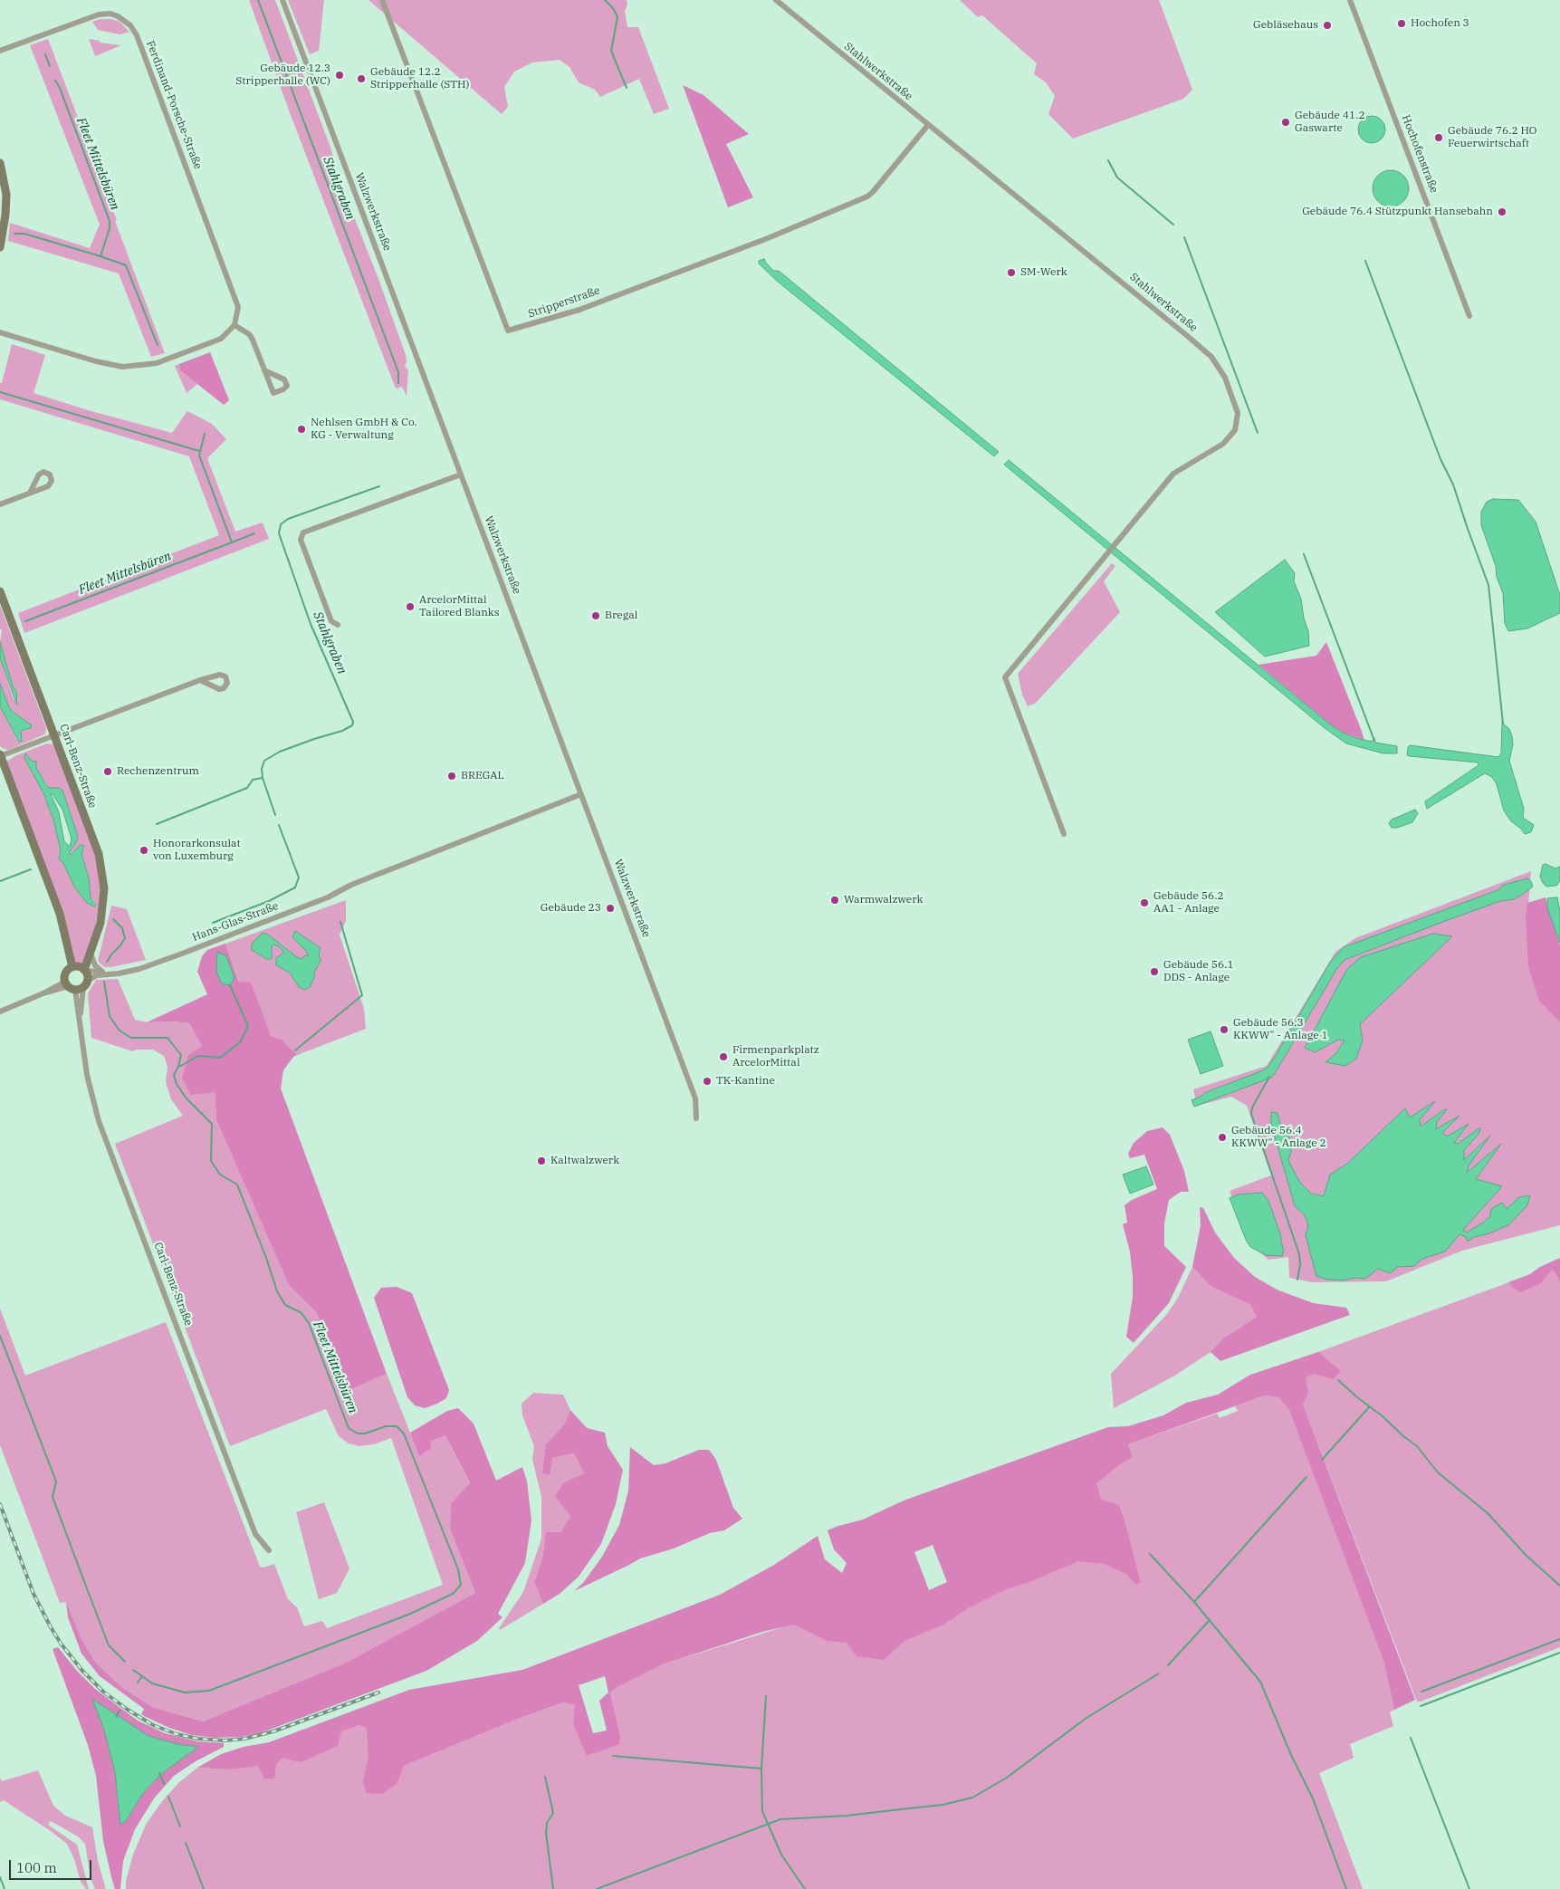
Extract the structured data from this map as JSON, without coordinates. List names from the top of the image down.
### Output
{
  "streets": {
    "street": [
      "Stahlwerkstraße",
      "Ferdinand-Porsche-Straße",
      "Hochofenstraße",
      "Walzwerkstraße",
      "Stripperstraße",
      "Carl-Benz-Straße",
      "Hans-Glas-Straße"
    ]
  },
  "crossings": [
    ["Stahlwerkstraße", "Stripperstraße"],
    ["Walzwerkstraße", "Hans-Glas-Straße"],
    ["Carl-Benz-Straße", "Hans-Glas-Straße"]
  ],
  "water": ["Fleet Mittelsbüren", "Stahlgraben"],
  "places": [
    "Hochofen 3",
    "Gebläsehaus",
    "Gebäude 12.3 Stripperhalle (WC)",
    "Gebäude 12.2 Stripperhalle (STH)",
    "Gebäude 41.2 Gaswarte",
    "Gebäude 76.2 HO Feuerwirtschaft",
    "Gebäude 76.4 Stützpunkt Hansebahn",
    "SM-Werk",
    "Nehlsen GmbH & Co. KG - Verwaltung",
    "ArcelorMittal Tailored Blanks",
    "Bregal",
    "Rechenzentrum",
    "BREGAL",
    "Honorarkonsulat von Luxemburg",
    "Warmwalzwerk",
    "Gebäude 56.2 AA1 - Anlage",
    "Gebäude 23",
    "Gebäude 56.1 DDS - Anlage",
    "Gebäude 56.3 KKWW\" - Anlage 1",
    "Firmenparkplatz ArcelorMittal",
    "TK-Kantine",
    "Gebäude 56.4 KKWW\" - Anlage 2",
    "Kaltwalzwerk"
  ],
  "scale_bar": "100 m"
}
